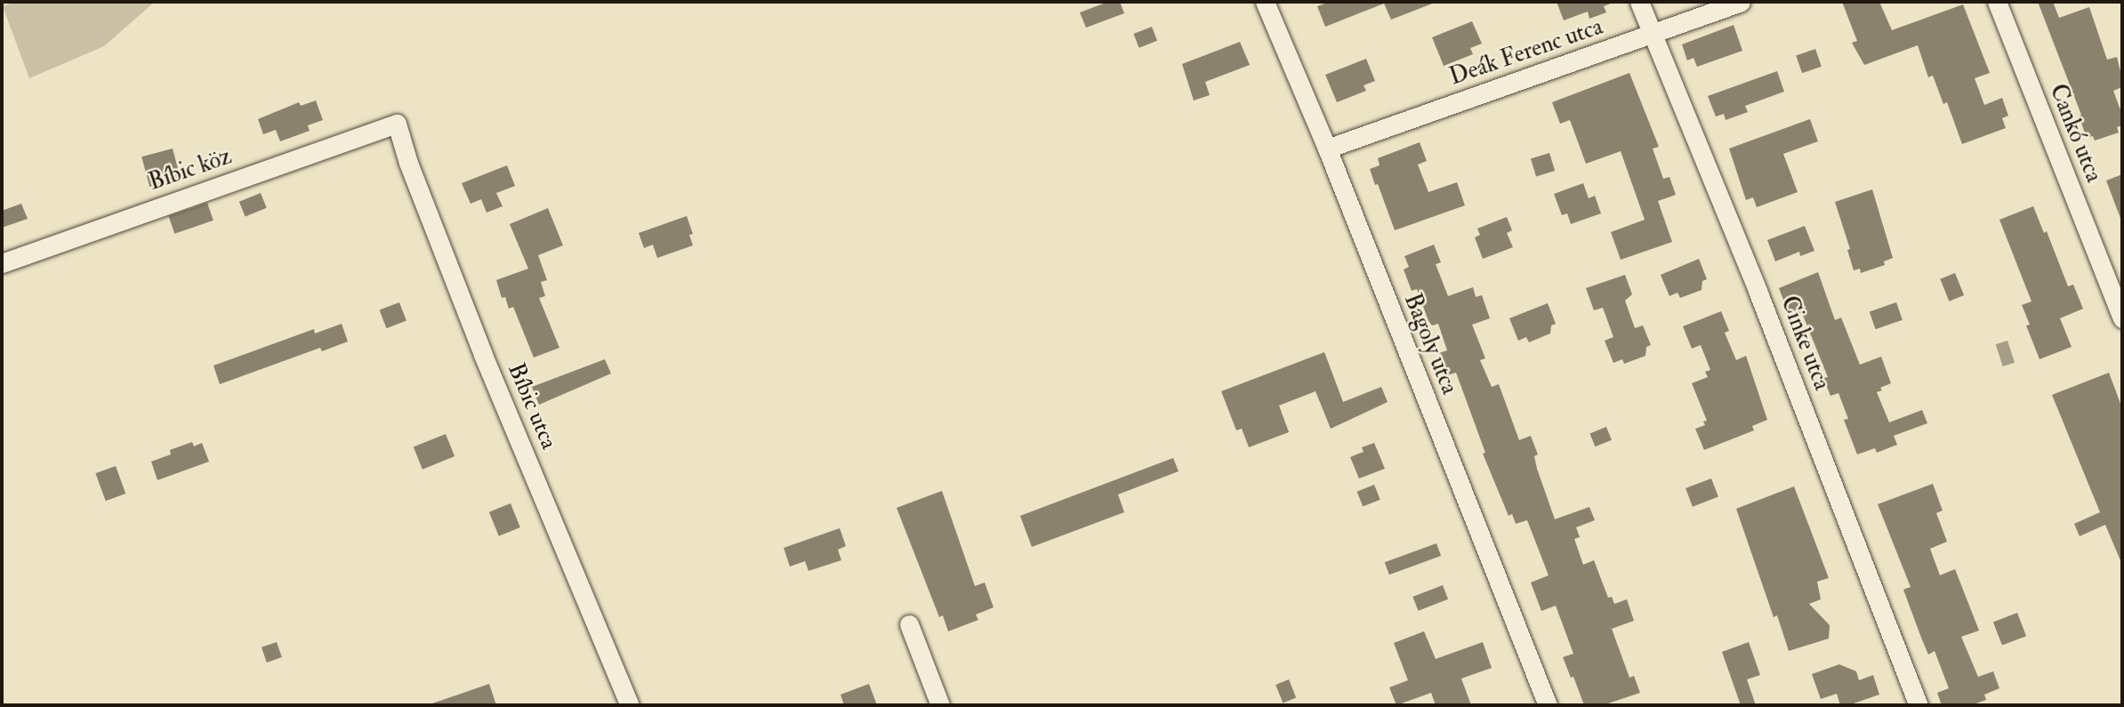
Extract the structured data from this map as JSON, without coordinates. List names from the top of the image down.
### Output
{
  "streets": {
    "street": [
      "Deák Ferenc utca",
      "Cankó utca",
      "Bíbic köz",
      "Cinke utca",
      "Bagoly utca",
      "Bíbic utca"
    ]
  },
  "crossings": [
    ["Deák Ferenc utca", "Cinke utca"],
    ["Deák Ferenc utca", "Bagoly utca"],
    ["Bíbic köz", "Bíbic utca"]
  ]
}
